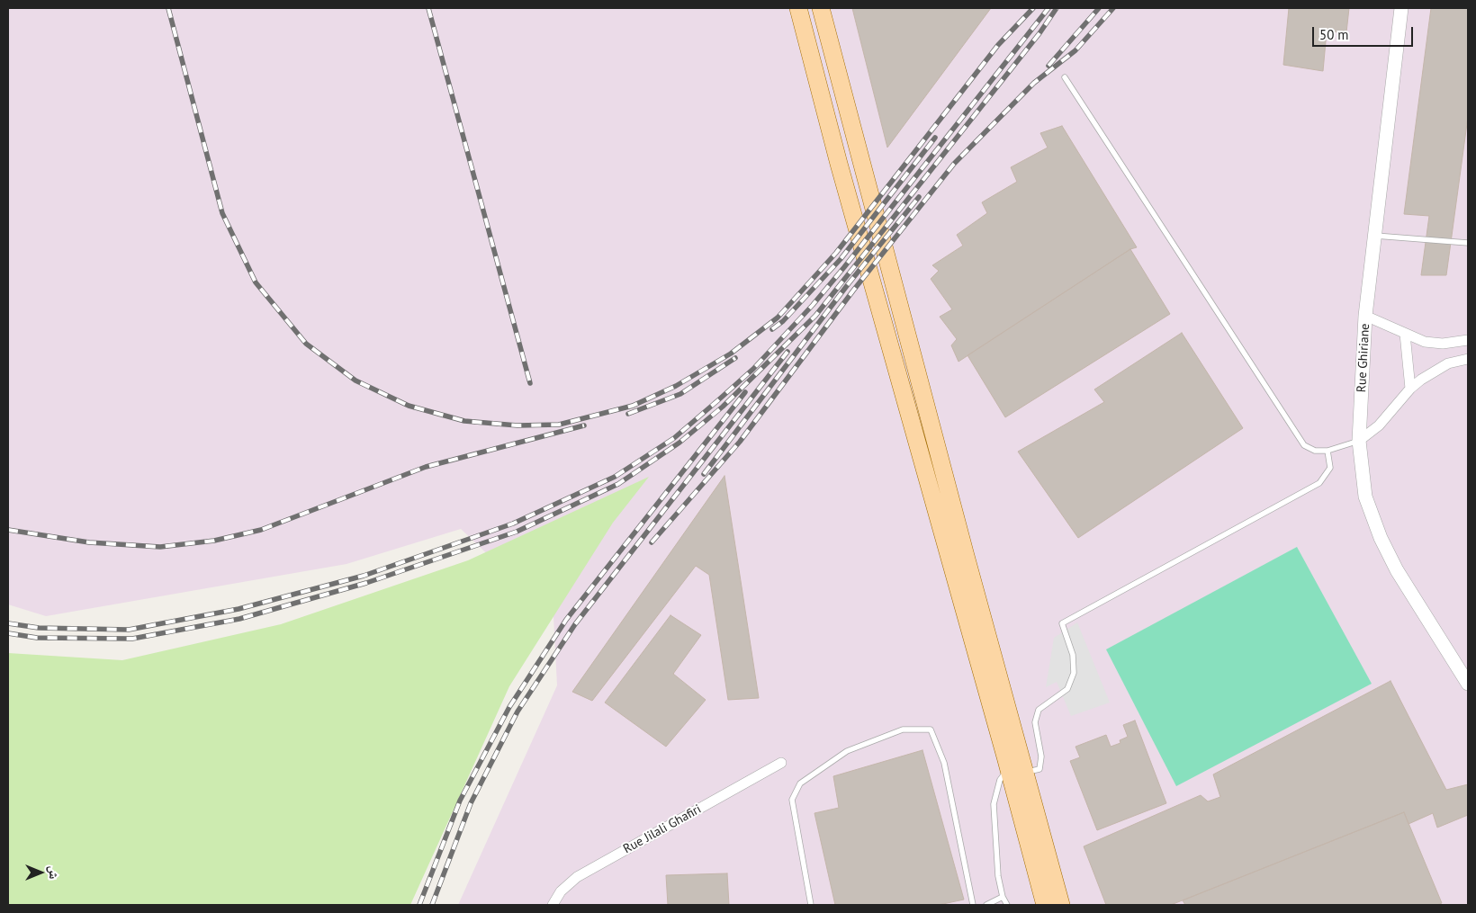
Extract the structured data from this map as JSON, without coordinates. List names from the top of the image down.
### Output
{
  "streets": {
    "street": ["Rue Ghiriane", "Rue Jilali Ghafiri"]
  },
  "scale_bar": "50 m",
  "north": "right"
}
